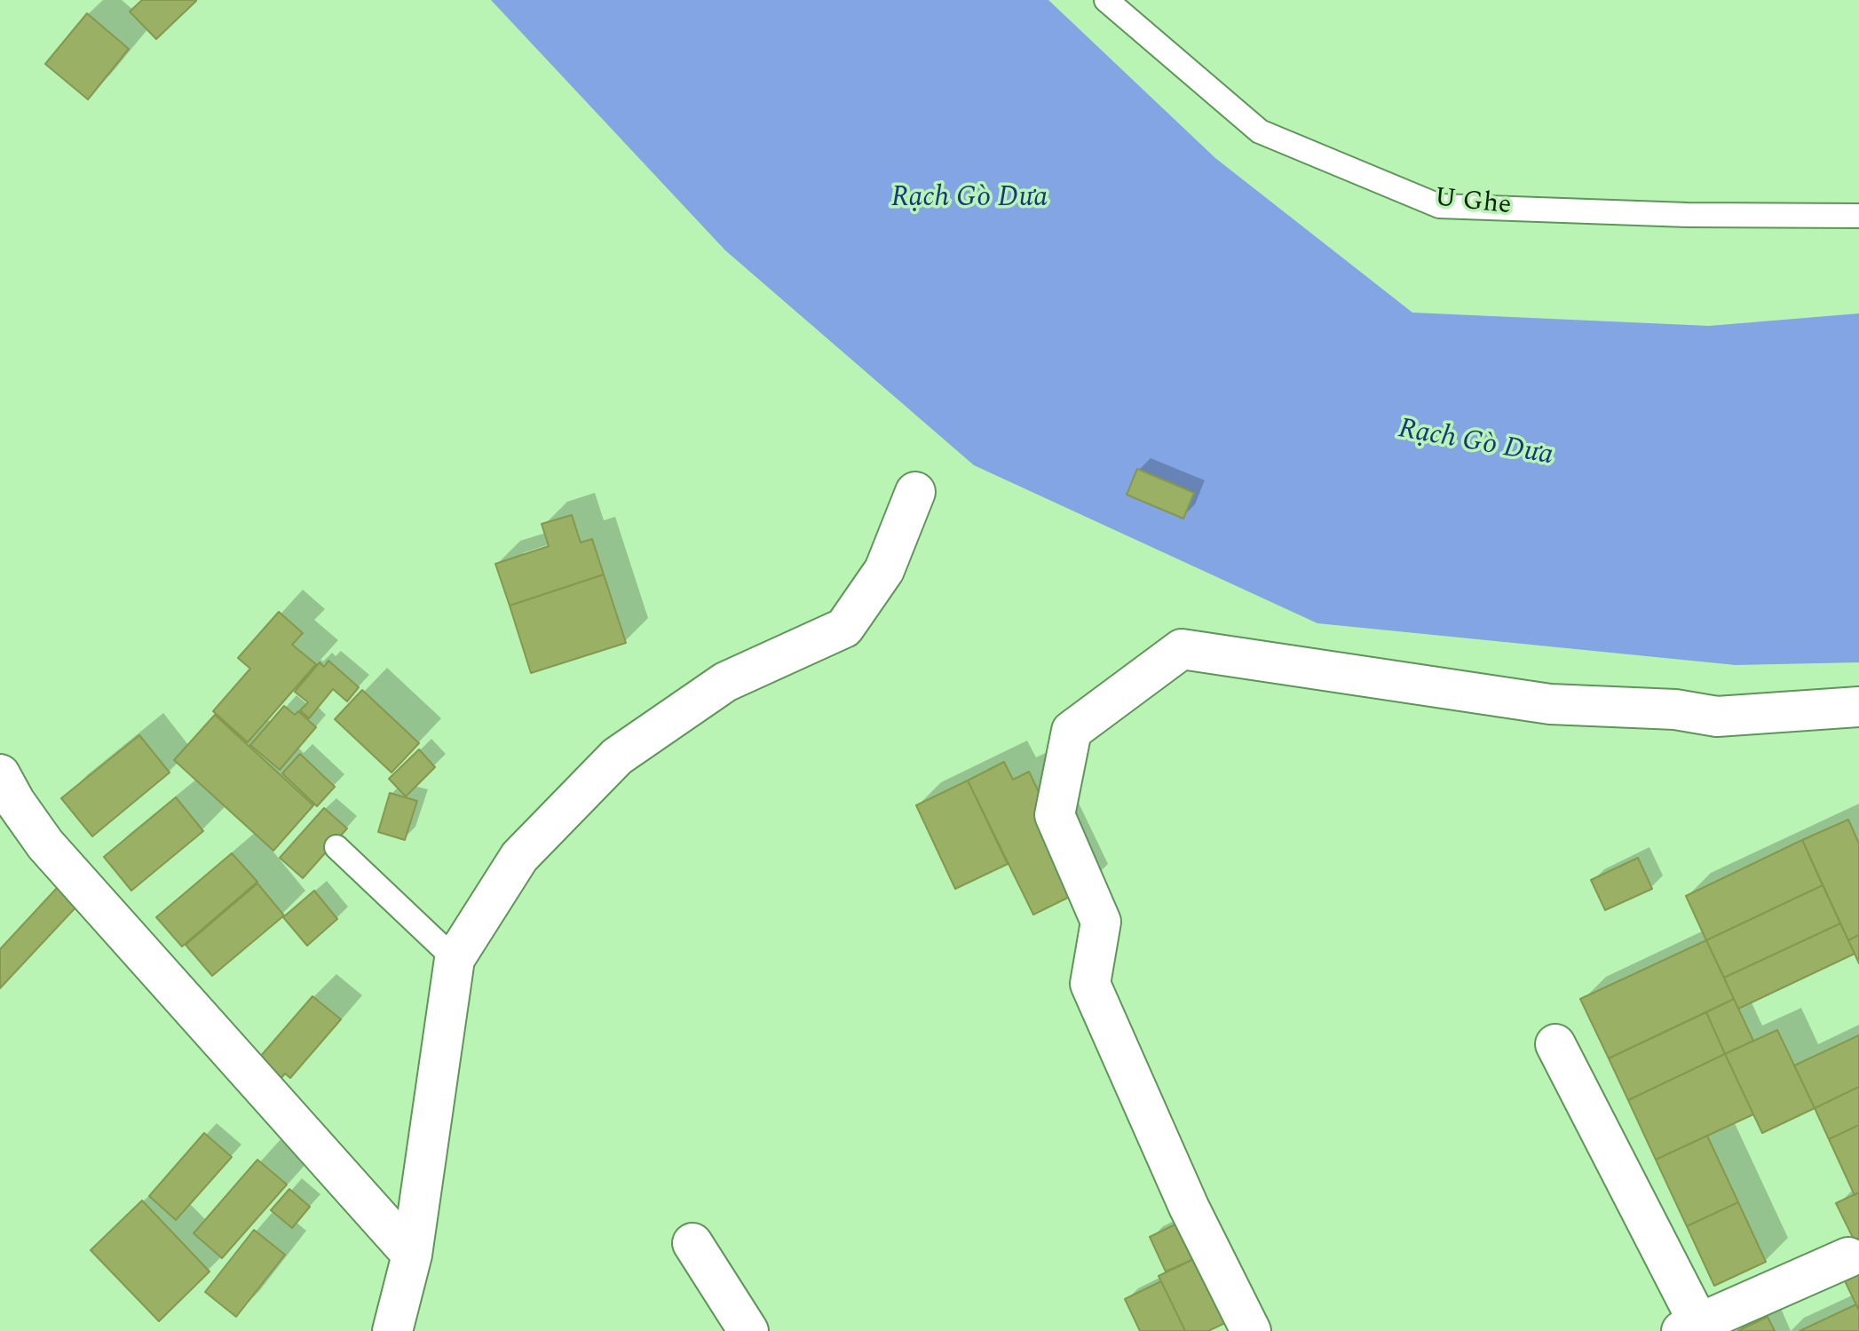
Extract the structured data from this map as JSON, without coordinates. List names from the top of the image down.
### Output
{
  "streets": {
    "lane": ["U Ghe"]
  },
  "water": ["Rạch Gò Dưa"]
}
